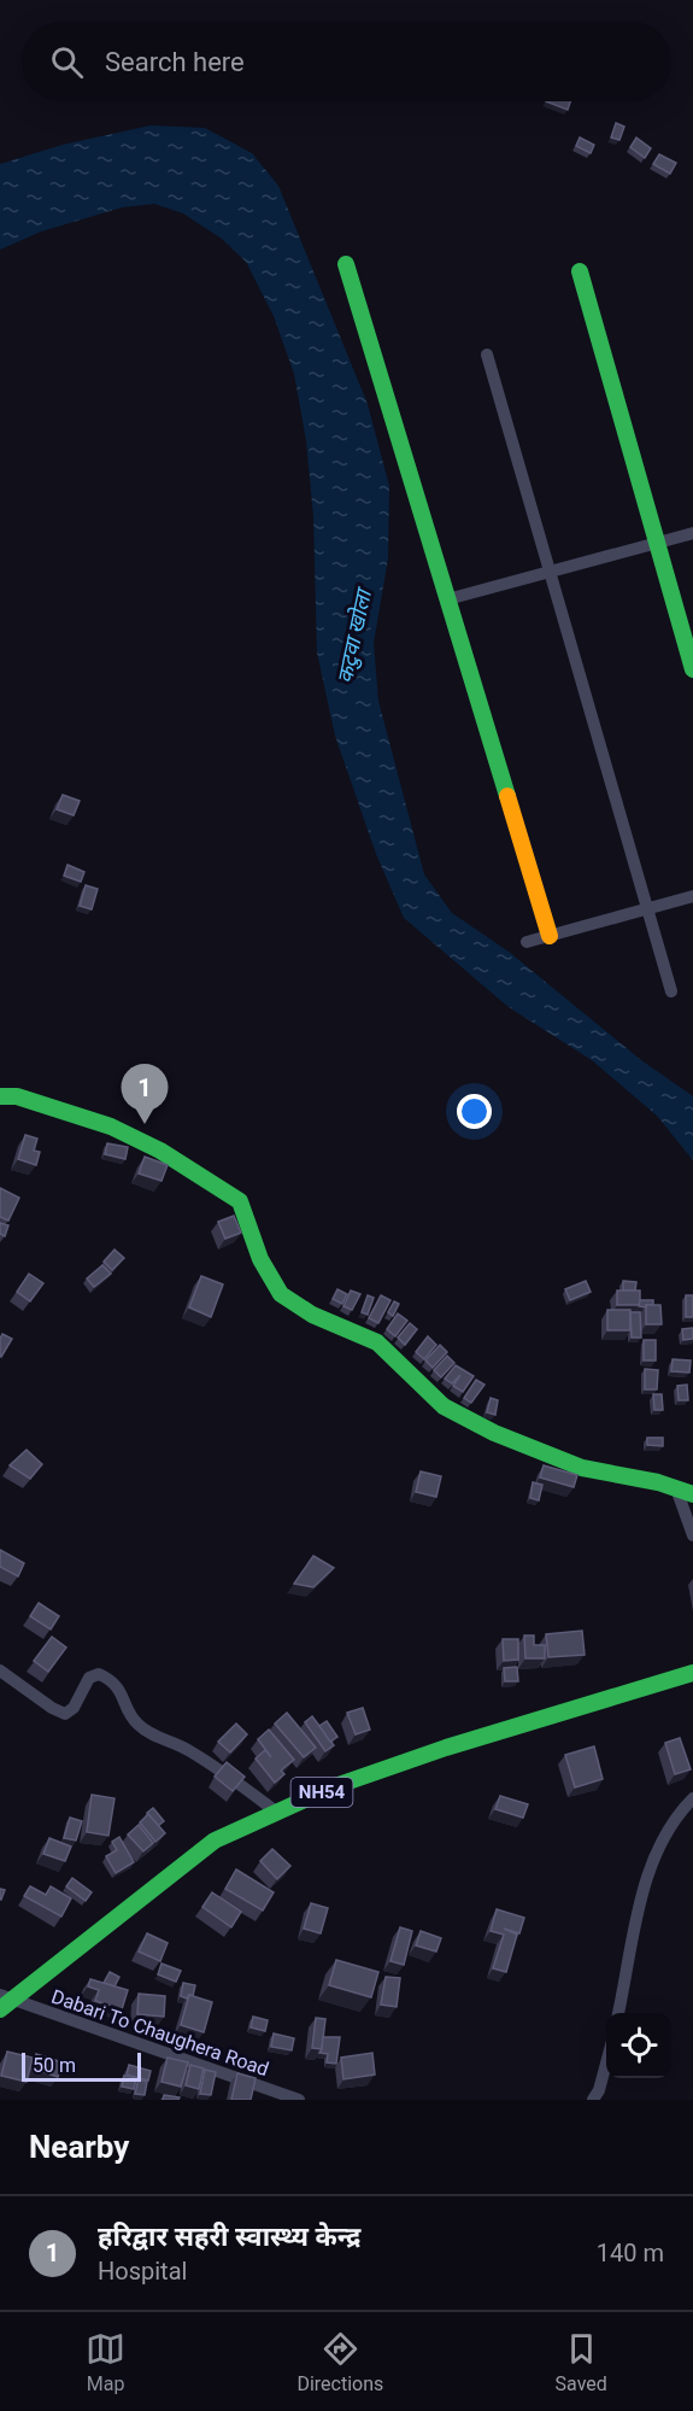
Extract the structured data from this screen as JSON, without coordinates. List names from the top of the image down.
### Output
{
  "streets": {
    "street": ["NH54", "Dabari To Chaughera Road"]
  },
  "crossings": [
    ["NH54", "Dabari To Chaughera Road"]
  ],
  "water": ["कटुवा खोला"],
  "scale_bar": "50 m",
  "page": {
    "search": "Search here",
    "pins": "1",
    "scale": "50 m",
    "heading": "Nearby",
    "list": [
      {
        "mark": "1",
        "name": "हरिद्वार सहरी स्वास्थ्य केन्द्र",
        "note": "Hospital",
        "value": "140 m"
      }
    ],
    "nav": ["Map", "Directions", "Saved"]
  }
}
